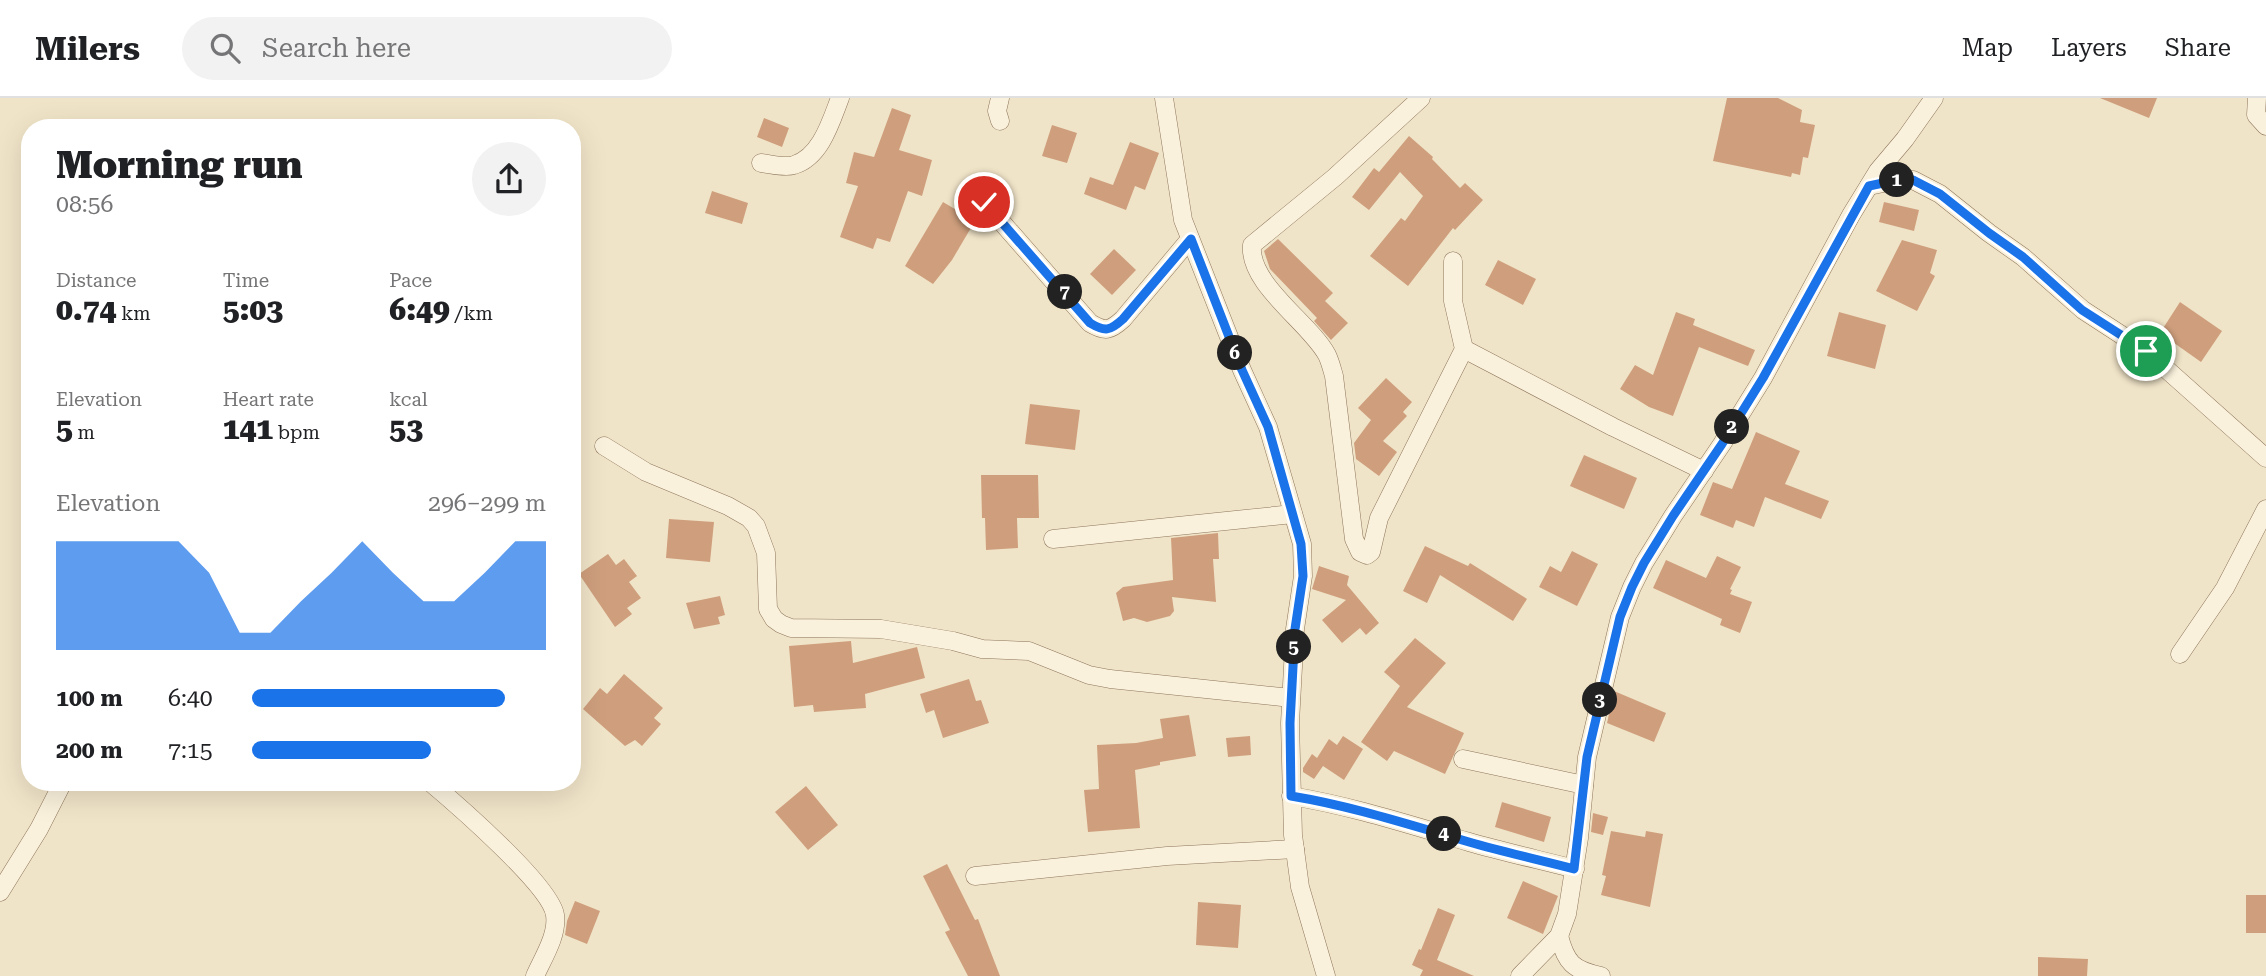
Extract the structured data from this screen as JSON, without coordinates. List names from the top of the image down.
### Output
{
  "page": {
    "header": "Milers",
    "search": "Search here",
    "nav": ["Map", "Layers", "Share"],
    "heading": ["Morning run", "08:56"],
    "pins": [
      "1",
      "7",
      "6",
      "2",
      "5",
      "3",
      "4"
    ],
    "stats": [
      ["Distance", "0.74 km"],
      ["Time", "5:03"],
      ["Pace", "6:49 /km"],
      ["Elevation", "5 m"],
      ["Heart rate", "141 bpm"],
      ["kcal", "53"]
    ],
    "chart": ["Elevation", "296–299 m"],
    "list": [
      {
        "name": "100 m",
        "note": "6:40"
      },
      {
        "name": "200 m",
        "note": "7:15"
      }
    ]
  }
}
